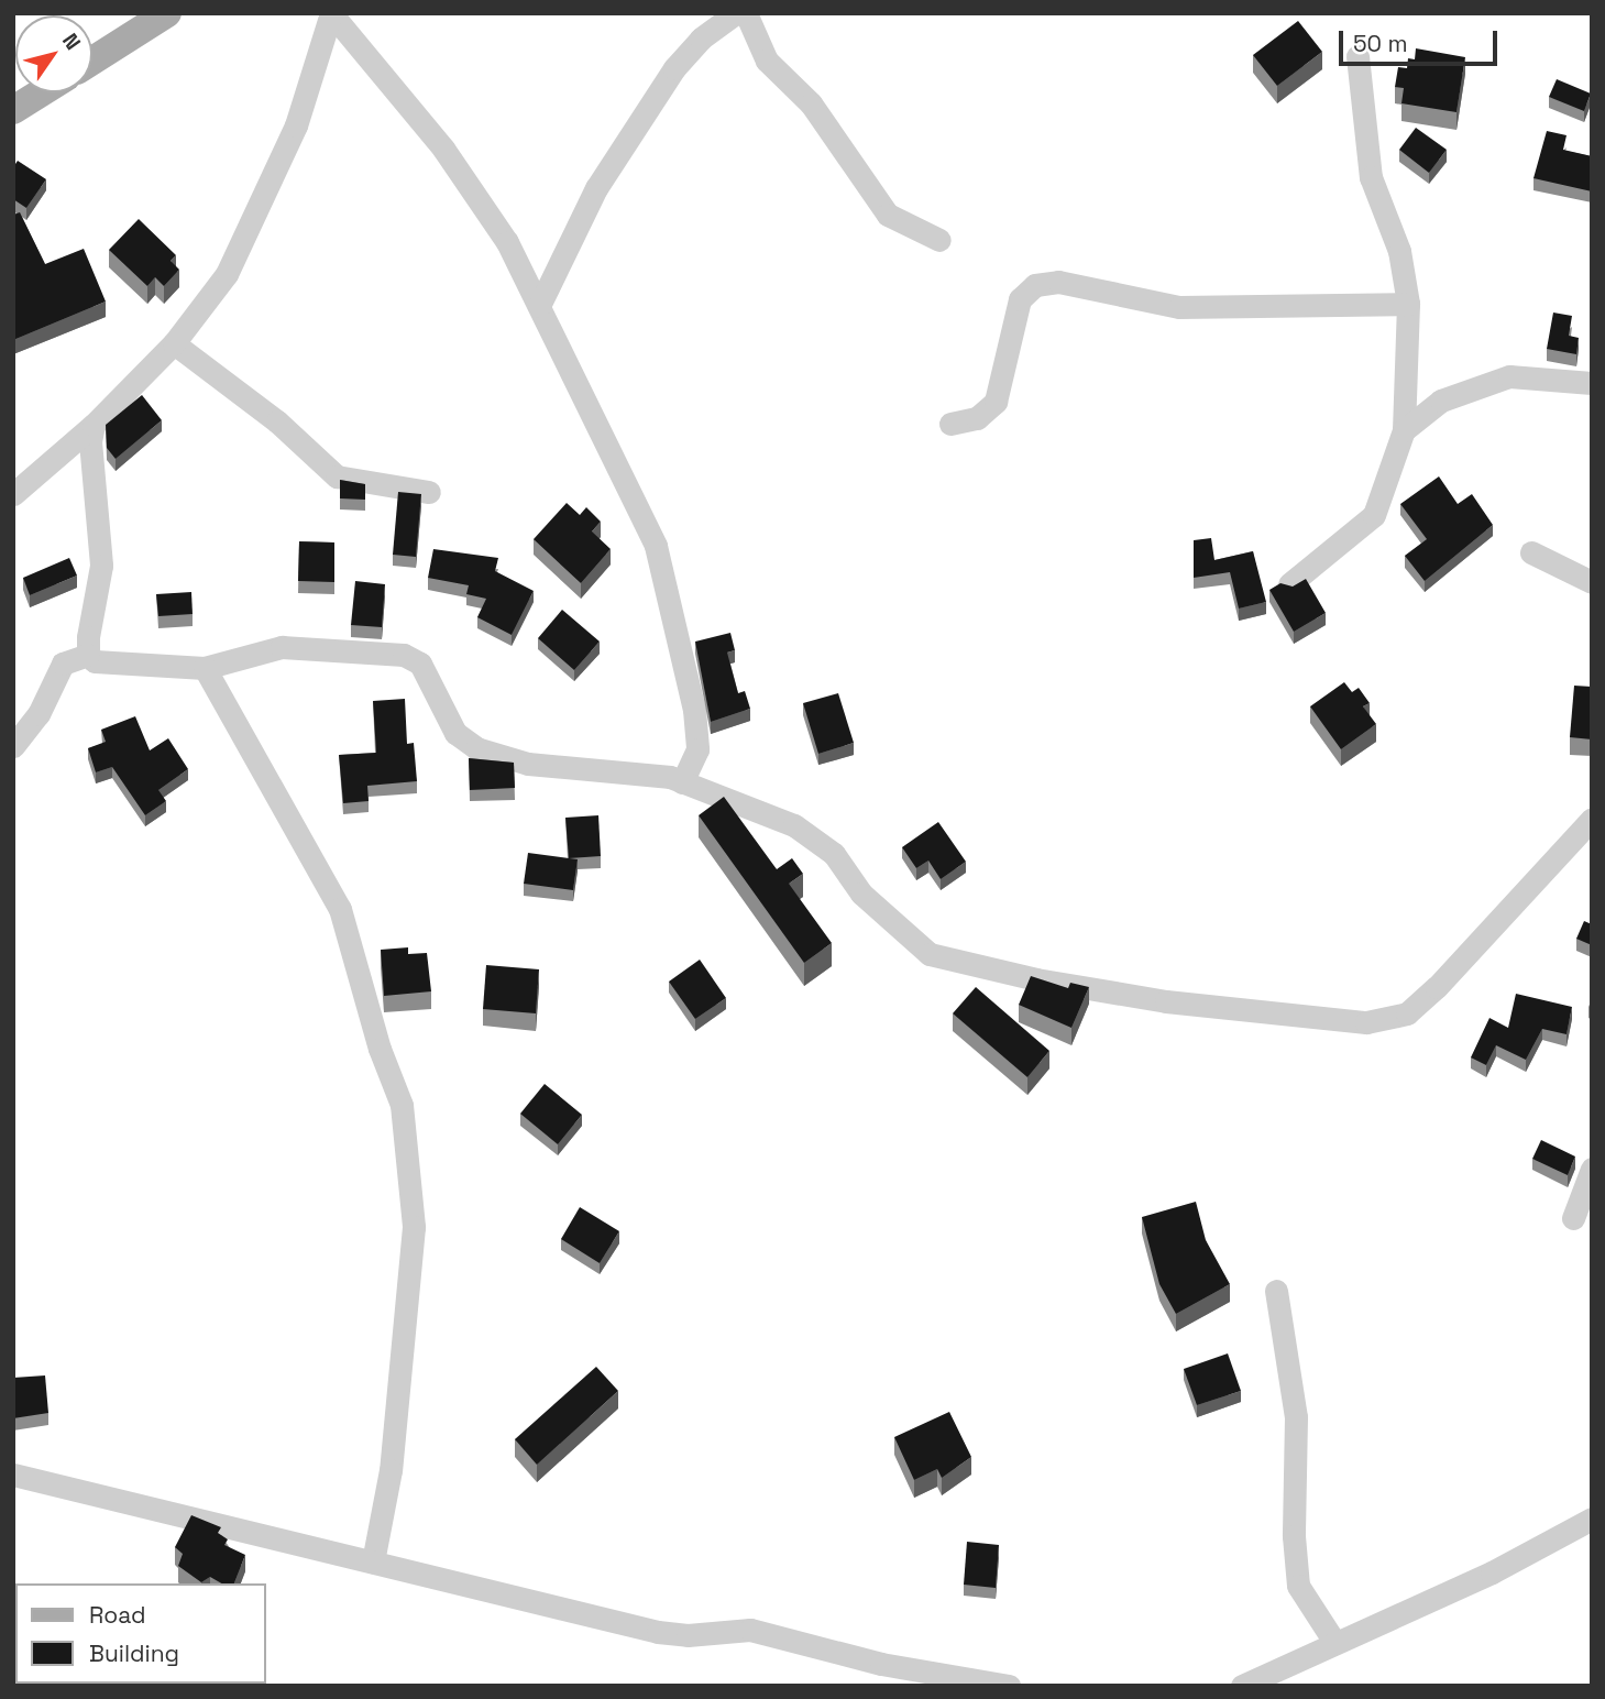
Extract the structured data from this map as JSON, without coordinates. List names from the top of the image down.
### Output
{
  "legend": ["Road", "Building"],
  "scale_bar": "50 m",
  "north": "top right"
}
